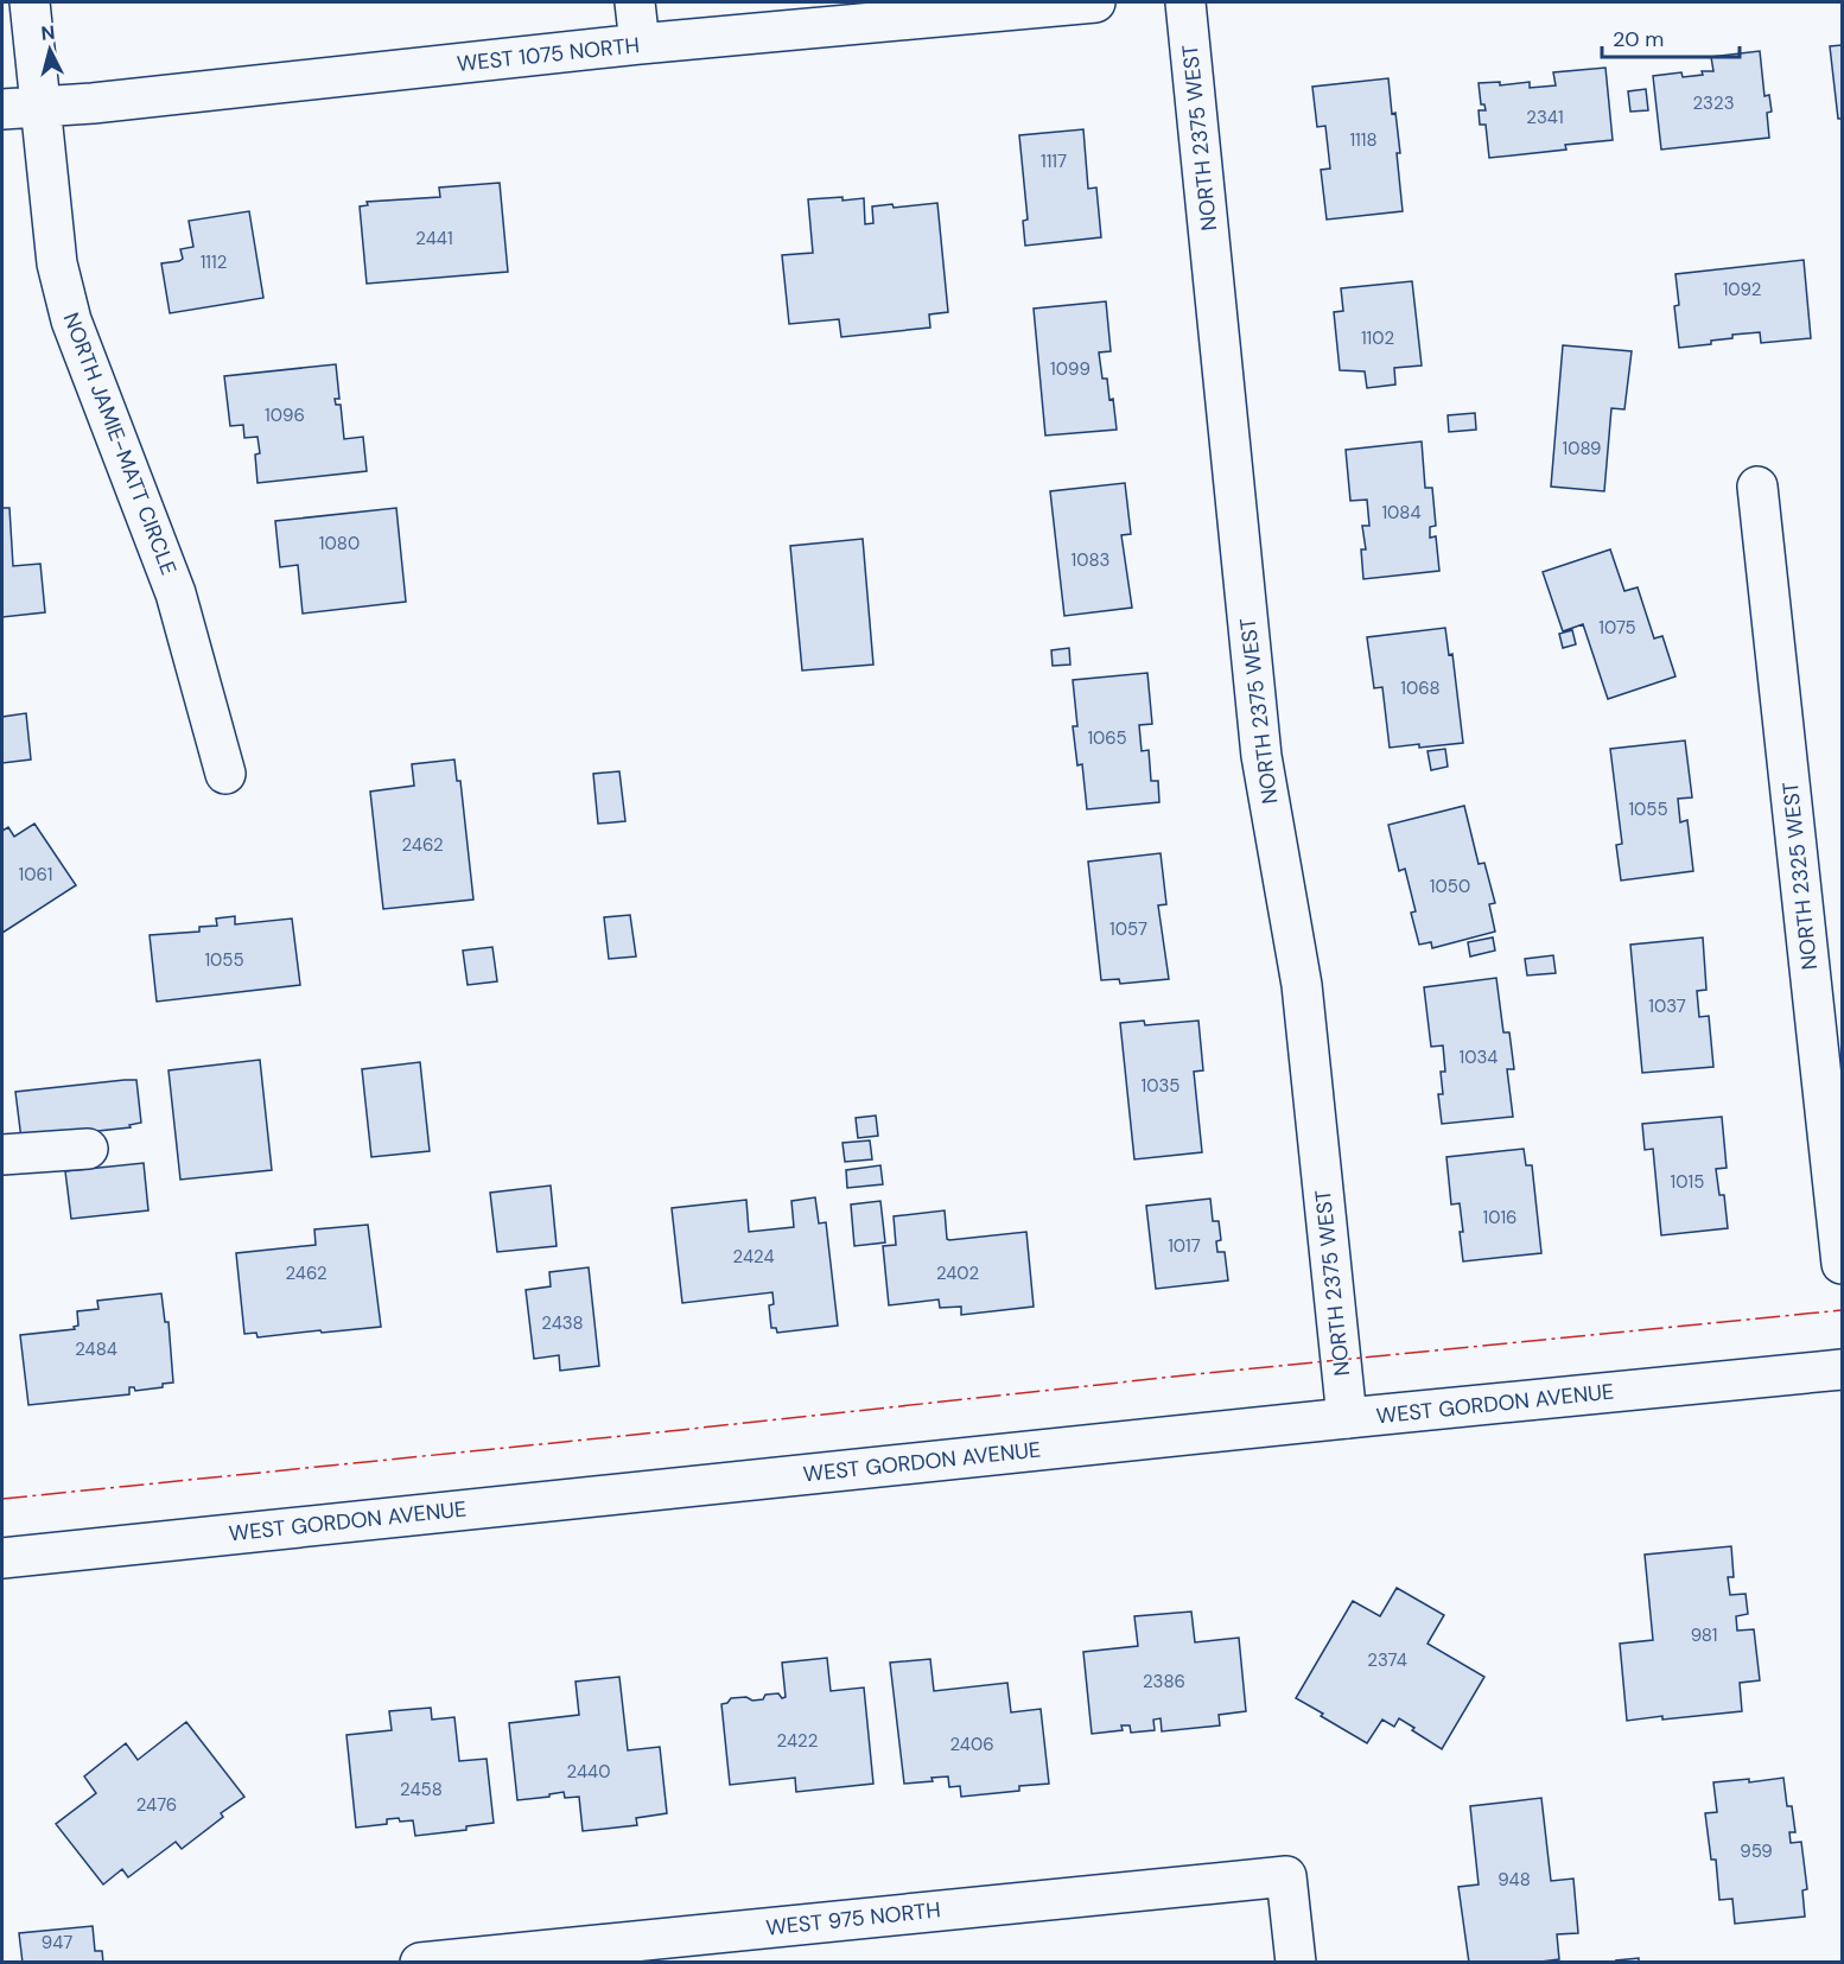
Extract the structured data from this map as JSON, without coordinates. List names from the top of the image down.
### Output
{
  "streets": {
    "street": [
      "WEST 1075 NORTH",
      "NORTH 2375 WEST",
      "NORTH JAMIE-MATT CIRCLE",
      "NORTH 2325 WEST",
      "WEST GORDON AVENUE",
      "WEST 975 NORTH"
    ]
  },
  "crossings": [
    ["WEST 1075 NORTH", "NORTH JAMIE-MATT CIRCLE"],
    ["NORTH 2375 WEST", "WEST GORDON AVENUE"]
  ],
  "house_numbers": [
    "2323",
    "2341",
    "1118",
    "1117",
    "2441",
    "1112",
    "1092",
    "1102",
    "1099",
    "1096",
    "1089",
    "1084",
    "1080",
    "1083",
    "1075",
    "1068",
    "1065",
    "1055",
    "2462",
    "1061",
    "1050",
    "1057",
    "1055",
    "1037",
    "1034",
    "1035",
    "1015",
    "1016",
    "1017",
    "2424",
    "2462",
    "2402",
    "2438",
    "2484",
    "981",
    "2374",
    "2386",
    "2422",
    "2406",
    "2440",
    "2458",
    "2476",
    "959",
    "948",
    "947"
  ],
  "scale_bar": "20 m",
  "north": "top"
}
